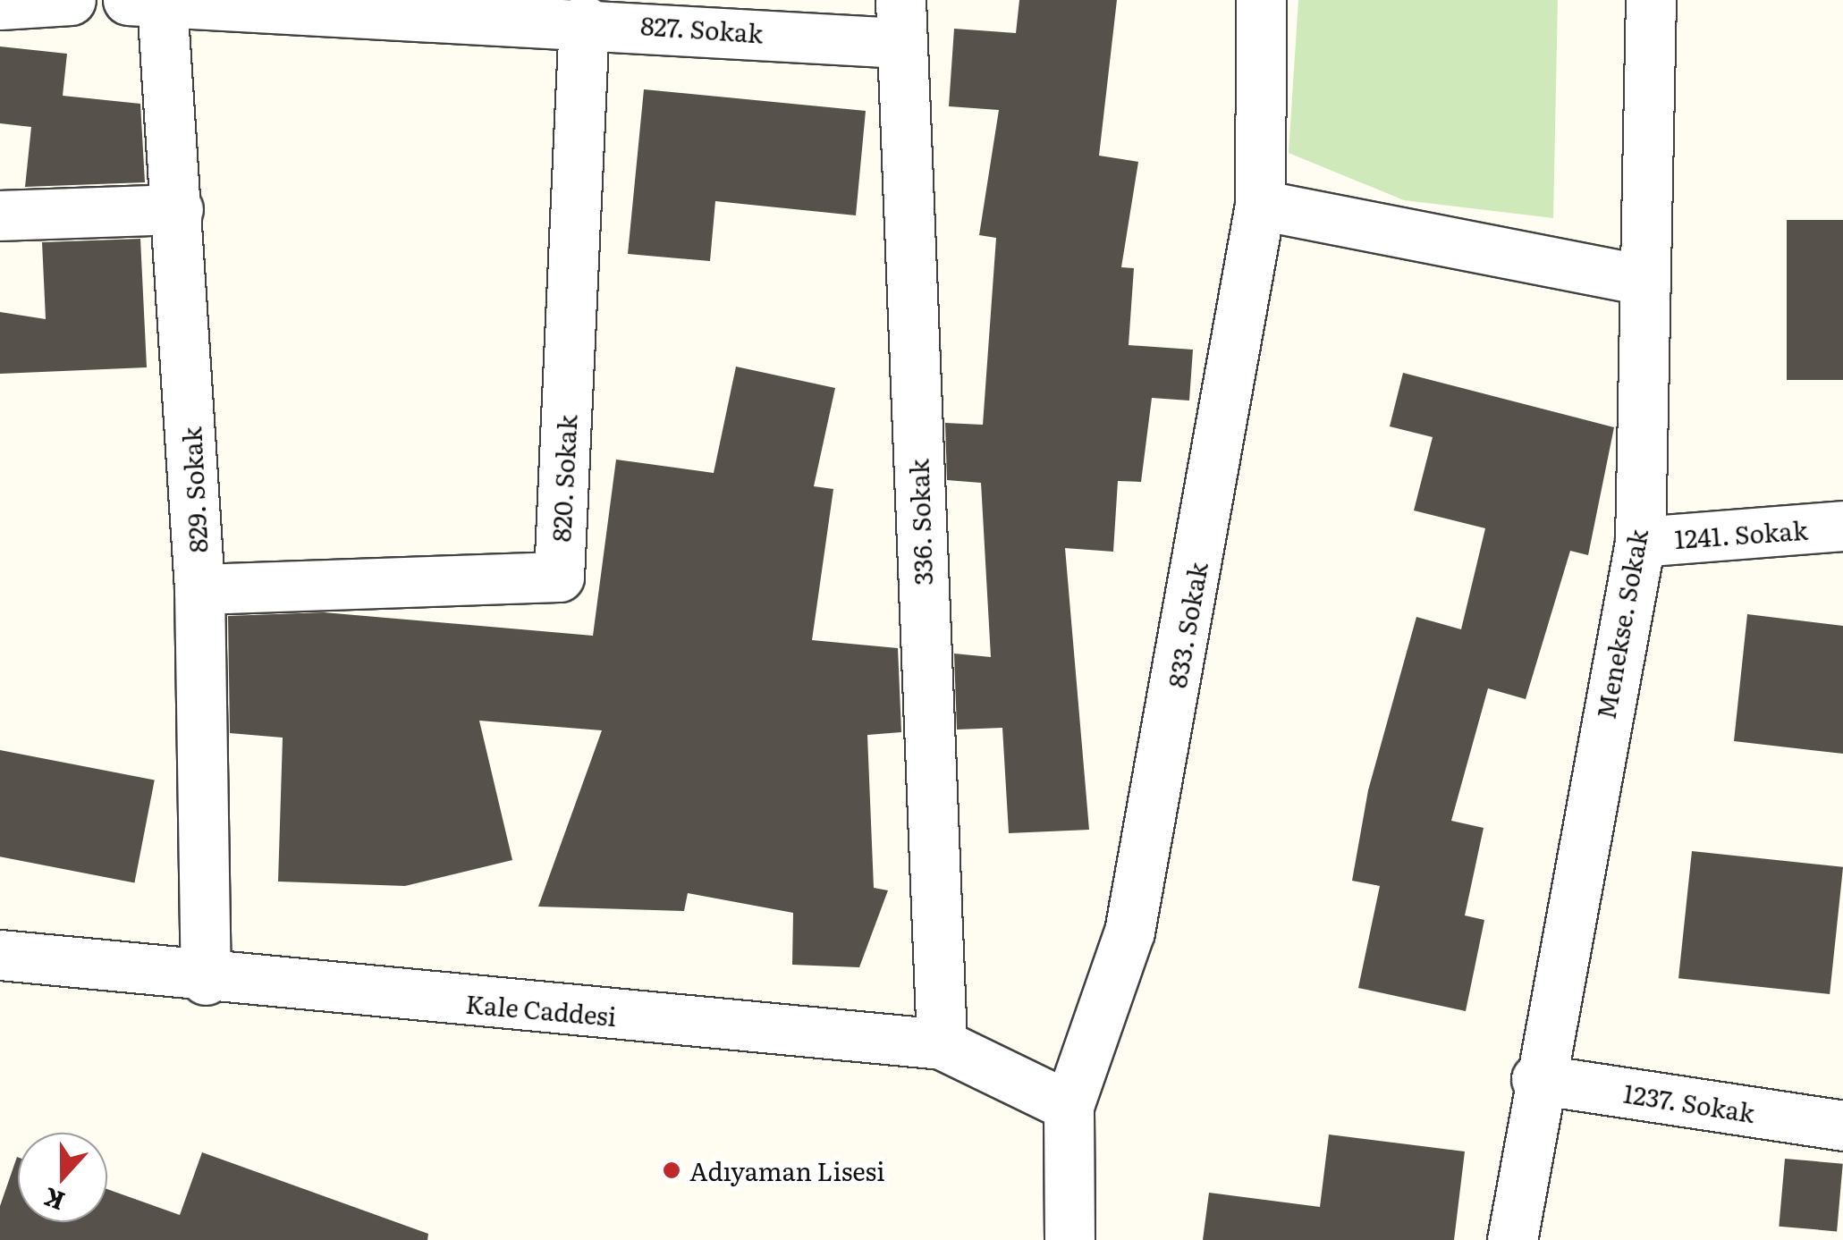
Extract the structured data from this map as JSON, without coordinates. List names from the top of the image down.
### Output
{
  "streets": {
    "street": [
      "827. Sokak",
      "820. Sokak",
      "829. Sokak",
      "336. Sokak",
      "1241. Sokak",
      "Menekse. Sokak",
      "833. Sokak",
      "Kale Caddesi",
      "1237. Sokak"
    ]
  },
  "crossings": [
    ["827. Sokak", "820. Sokak"],
    ["827. Sokak", "829. Sokak"],
    ["827. Sokak", "336. Sokak"],
    ["820. Sokak", "829. Sokak"],
    ["829. Sokak", "Kale Caddesi"],
    ["336. Sokak", "Kale Caddesi"],
    ["1241. Sokak", "Menekse. Sokak"],
    ["Menekse. Sokak", "1237. Sokak"],
    ["833. Sokak", "Kale Caddesi"]
  ],
  "places": ["Adıyaman Lisesi"],
  "north": "bottom"
}
